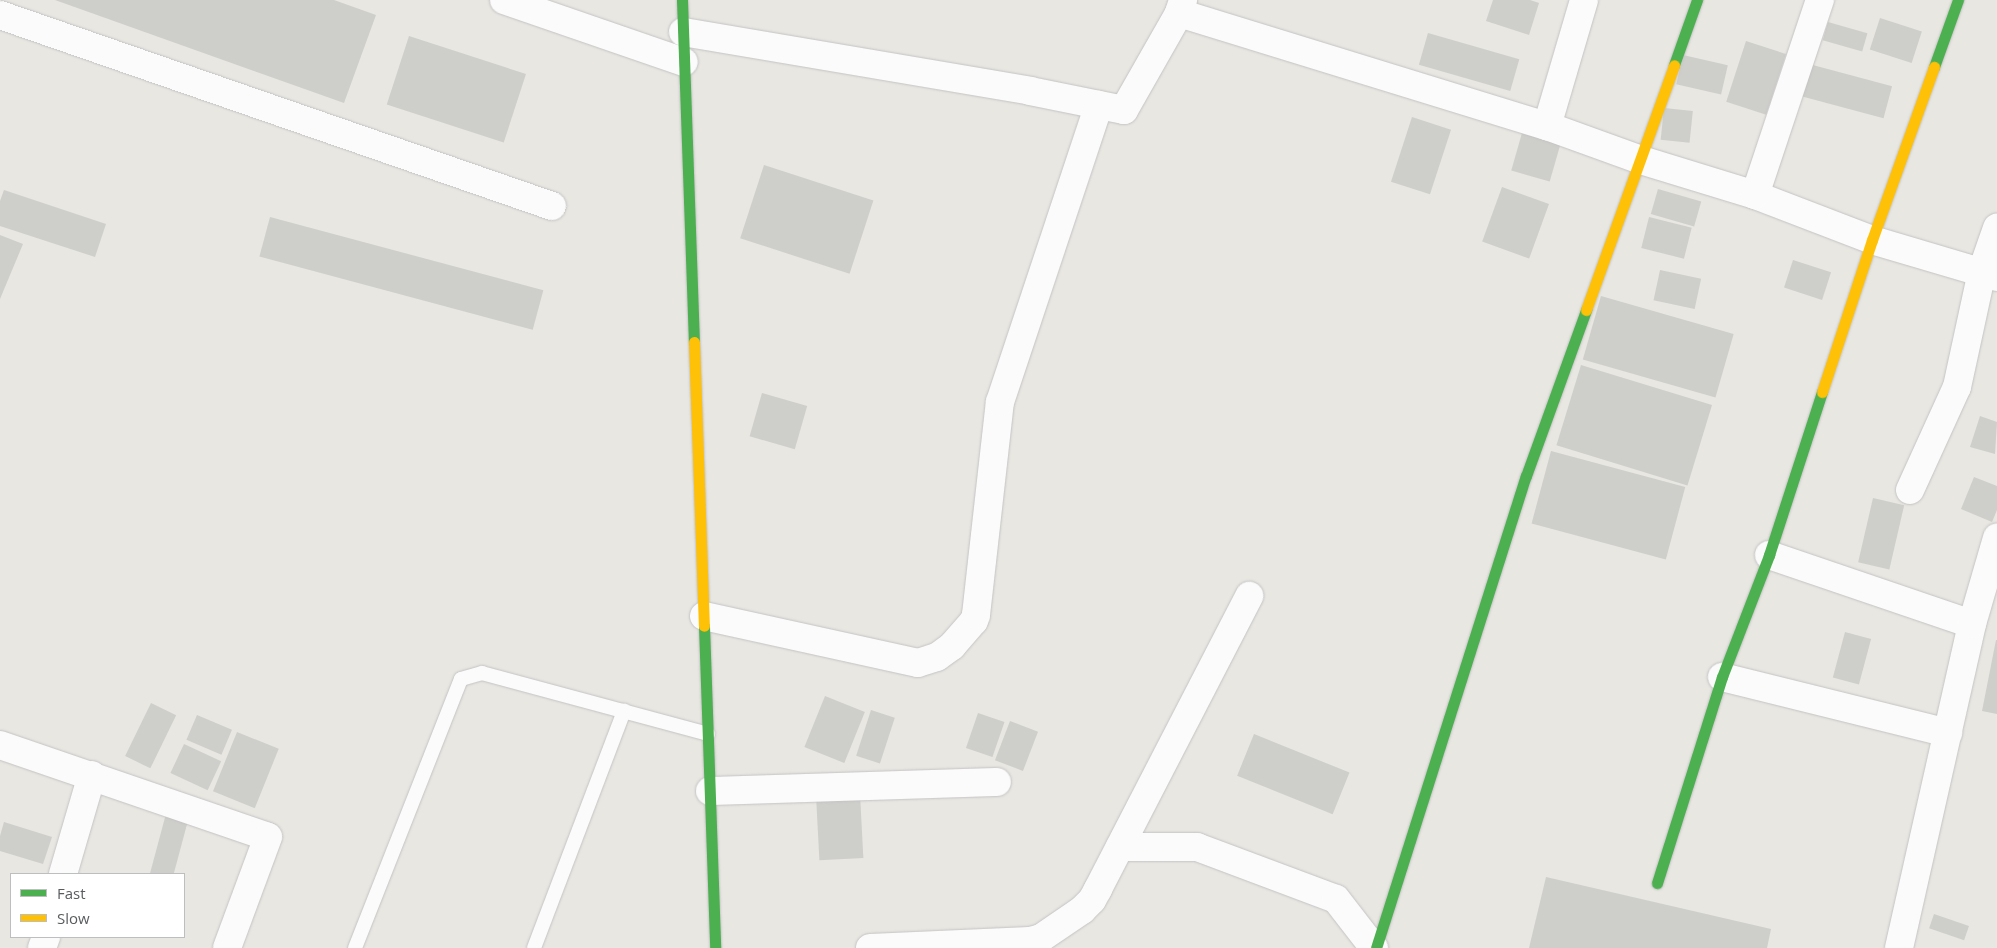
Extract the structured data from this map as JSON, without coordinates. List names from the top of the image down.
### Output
{
  "legend": ["Fast", "Slow"]
}
